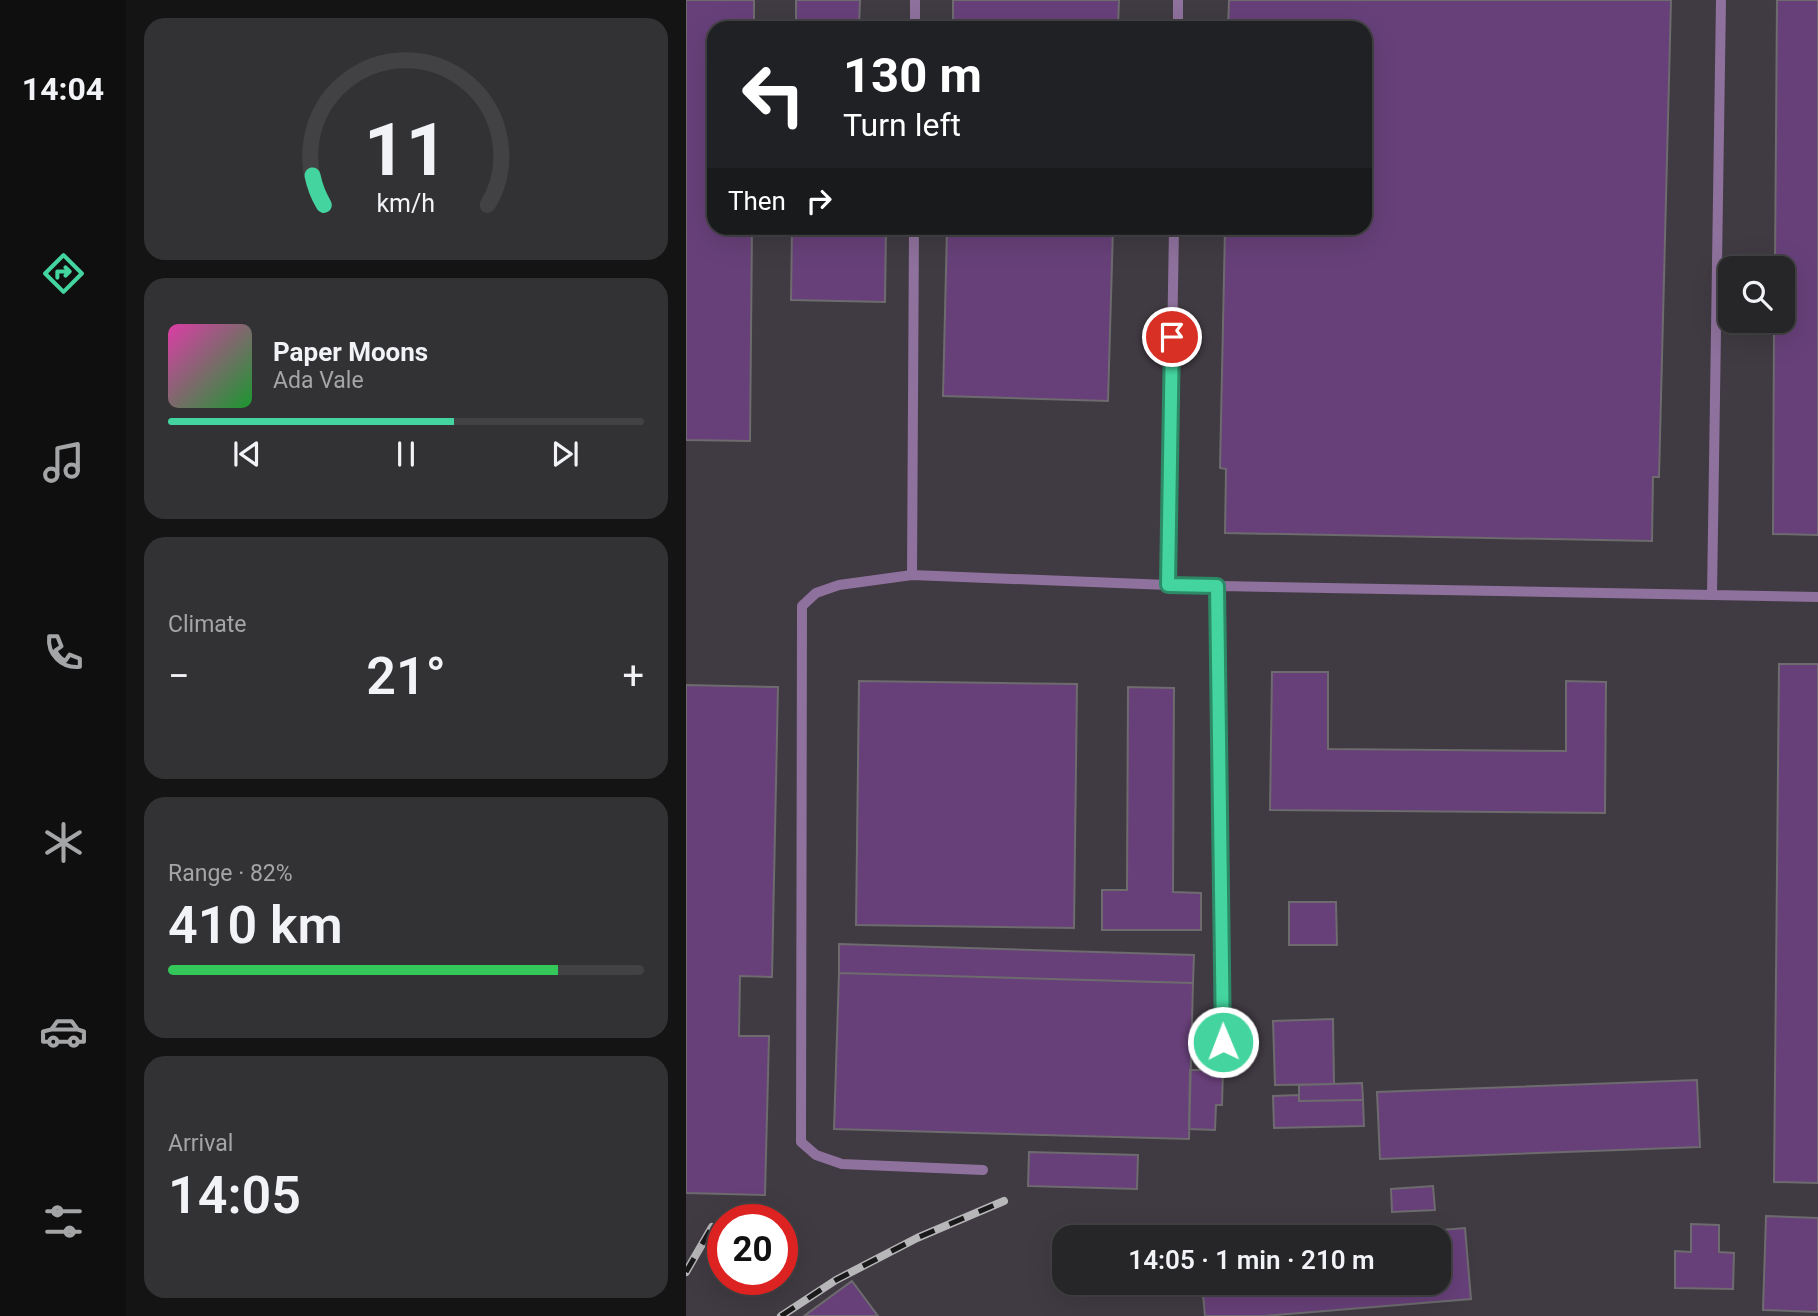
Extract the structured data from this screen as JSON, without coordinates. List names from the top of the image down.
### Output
{
  "page": {
    "tabs": "14:04",
    "turn": ["130 m", "Turn left"],
    "then": "Then",
    "song": ["Paper Moons", "Ada Vale"],
    "tile": [
      "Climate",
      ["Range · 82%", "410 km"],
      ["Arrival", "14:05"]
    ],
    "heat": ["−", "21°", "+"],
    "limit": "20",
    "trip": "14:05 · 1 min · 210 m",
    "gauge": ["11", "km/h"]
  }
}
